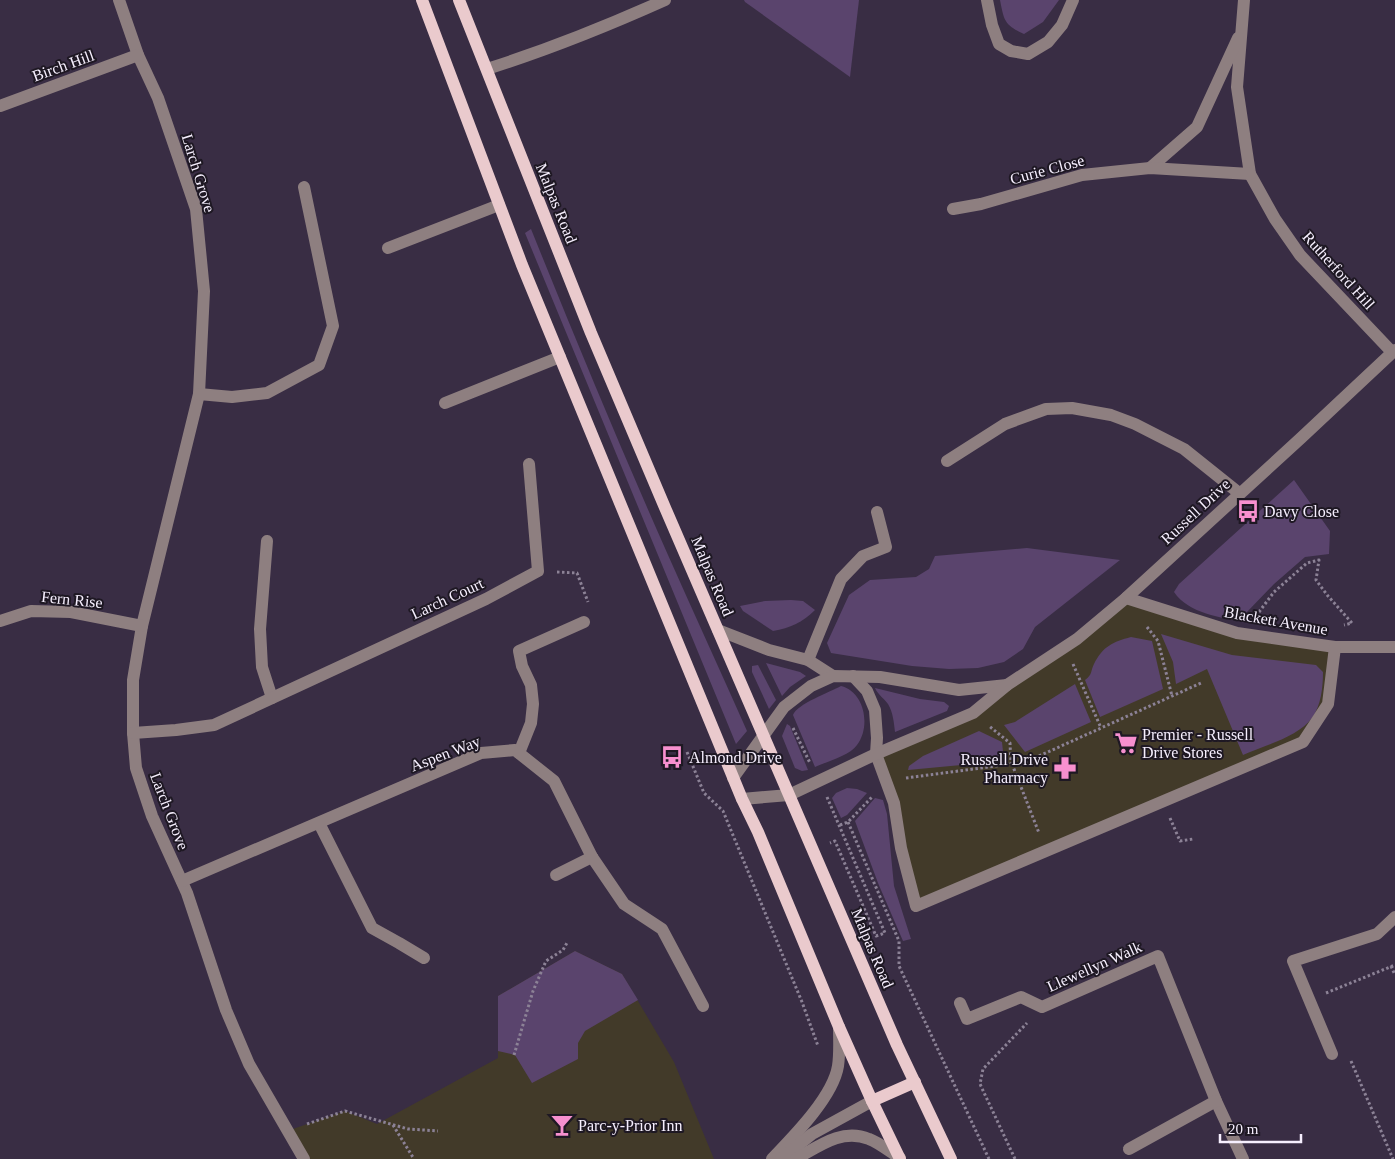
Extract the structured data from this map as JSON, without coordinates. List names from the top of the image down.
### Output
{
  "streets": {
    "main road": ["Malpas Road"],
    "street": [
      "Birch Hill",
      "Curie Close",
      "Larch Grove",
      "Rutherford Hill",
      "Russell Drive",
      "Larch Court",
      "Fern Rise",
      "Blackett Avenue",
      "Aspen Way",
      "Llewellyn Walk"
    ]
  },
  "crossings": [
    ["Birch Hill", "Larch Grove"],
    ["Curie Close", "Rutherford Hill"],
    ["Larch Grove", "Larch Court"],
    ["Larch Grove", "Fern Rise"],
    ["Larch Grove", "Aspen Way"],
    ["Malpas Road", "Russell Drive"],
    ["Rutherford Hill", "Russell Drive"],
    ["Russell Drive", "Blackett Avenue"]
  ],
  "places": {
    "bus stop": ["Davy Close", "Almond Drive"],
    "supermarket": ["Premier - Russell Drive Stores"],
    "pharmacy": ["Russell Drive Pharmacy"],
    "bar": ["Parc-y-Prior Inn"]
  },
  "scale_bar": "20 m"
}
